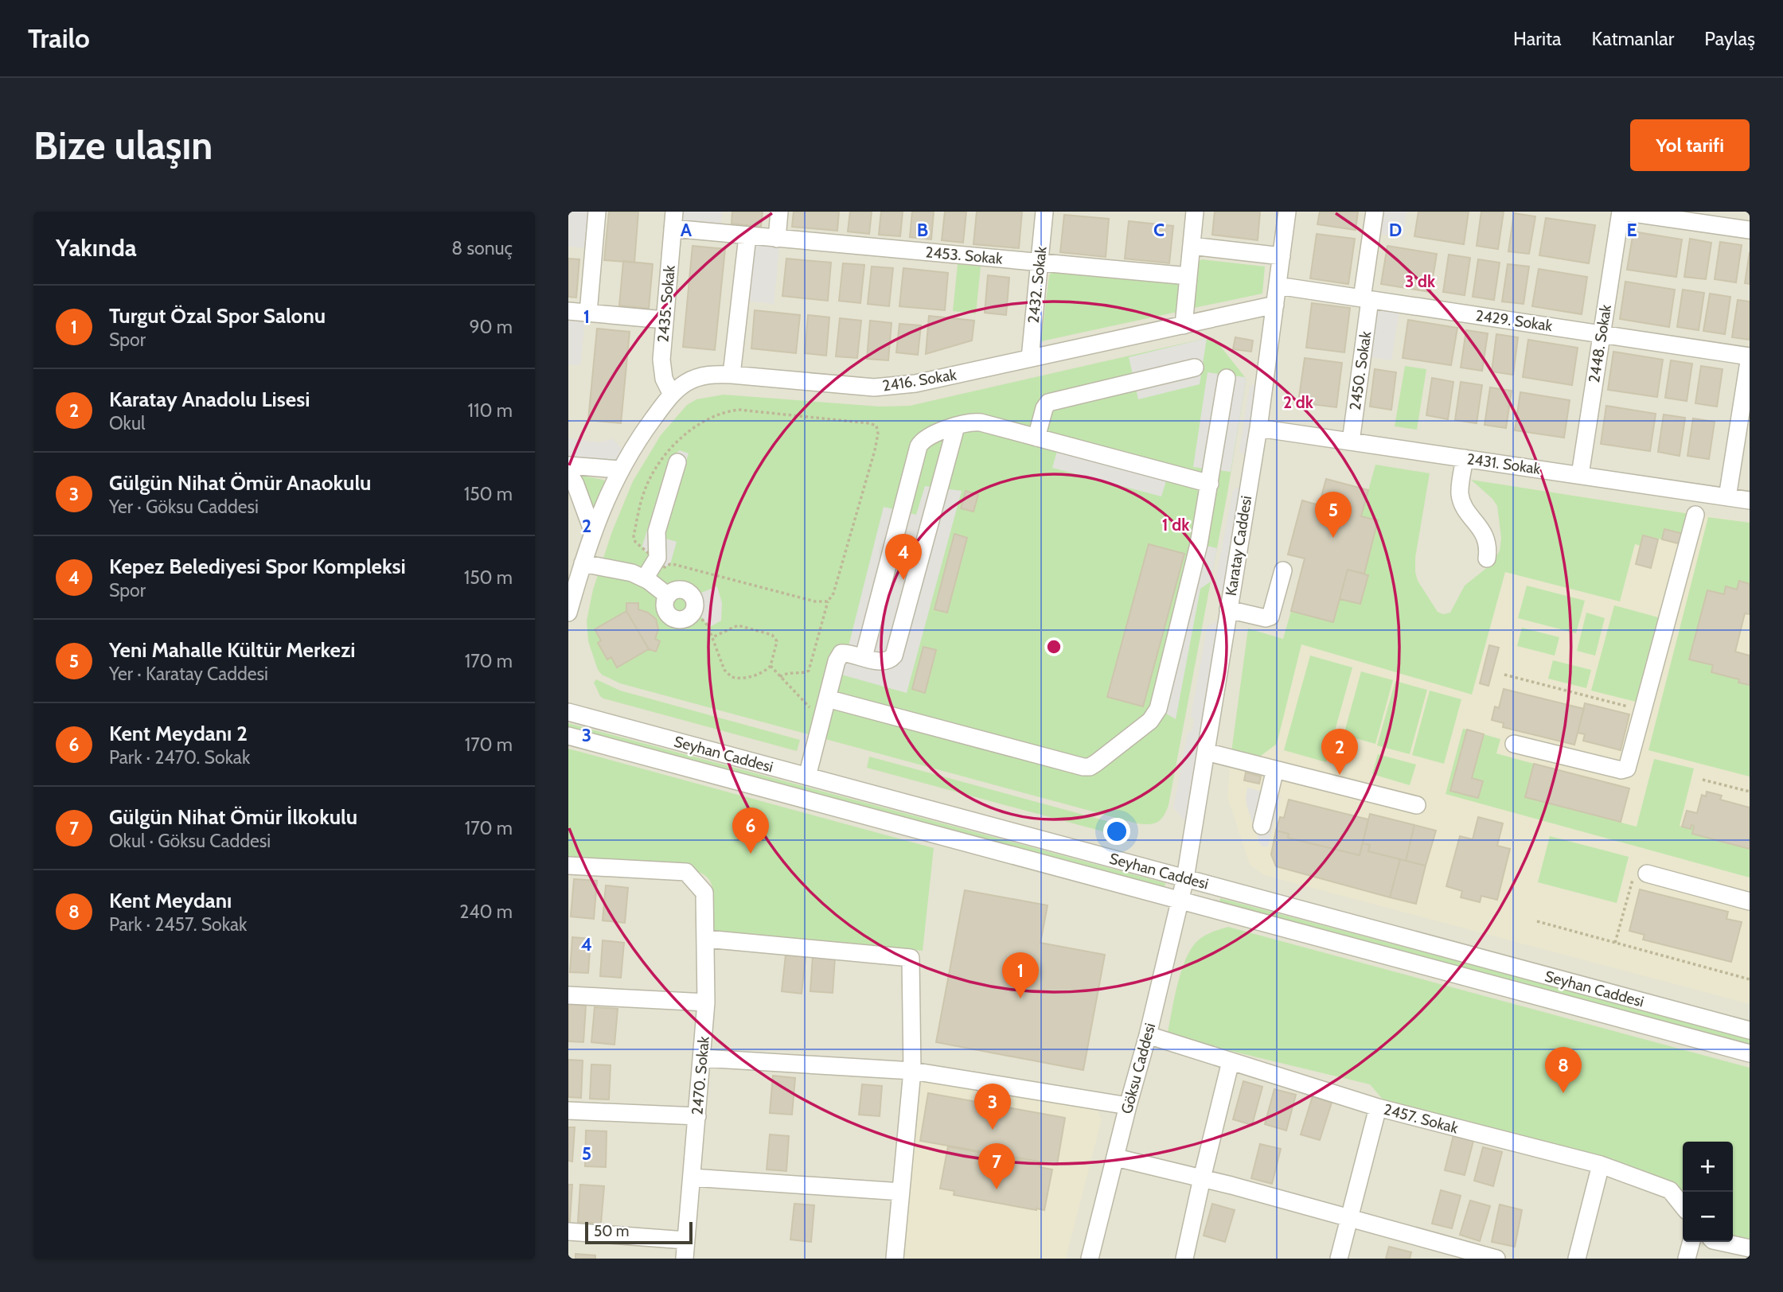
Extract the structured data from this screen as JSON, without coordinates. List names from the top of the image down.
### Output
{
  "streets": {
    "street": [
      "2453. Sokak",
      "2432. Sokak",
      "2435. Sokak",
      "2429. Sokak",
      "2448. Sokak",
      "2450. Sokak",
      "2416. Sokak",
      "2431. Sokak",
      "Karatay Caddesi",
      "Seyhan Caddesi",
      "Göksu Caddesi",
      "2470. Sokak",
      "2457. Sokak"
    ]
  },
  "crossings": [
    ["2453. Sokak", "2432. Sokak"],
    ["2453. Sokak", "2435. Sokak"],
    ["2432. Sokak", "2416. Sokak"],
    ["2435. Sokak", "2416. Sokak"],
    ["2429. Sokak", "2448. Sokak"],
    ["2429. Sokak", "2450. Sokak"],
    ["2429. Sokak", "Karatay Caddesi"],
    ["2448. Sokak", "2431. Sokak"],
    ["2450. Sokak", "2431. Sokak"],
    ["2416. Sokak", "Karatay Caddesi"],
    ["2431. Sokak", "Karatay Caddesi"],
    ["Karatay Caddesi", "Seyhan Caddesi"],
    ["Karatay Caddesi", "Göksu Caddesi"],
    ["Seyhan Caddesi", "Göksu Caddesi"],
    ["Göksu Caddesi", "2457. Sokak"]
  ],
  "scale_bar": "50 m",
  "page": {
    "header": "Trailo",
    "nav": ["Harita", "Katmanlar", "Paylaş"],
    "buttons": "Yol tarifi",
    "title": "Bize ulaşın",
    "heading": ["Yakında", "8 sonuç"],
    "list": [
      {
        "mark": "1",
        "name": "Turgut Özal Spor Salonu",
        "note": "Spor",
        "value": "90 m"
      },
      {
        "mark": "2",
        "name": "Karatay Anadolu Lisesi",
        "note": "Okul",
        "value": "110 m"
      },
      {
        "mark": "3",
        "name": "Gülgün Nihat Ömür Anaokulu",
        "note": "Yer · Göksu Caddesi",
        "value": "150 m"
      },
      {
        "mark": "4",
        "name": "Kepez Belediyesi Spor Kompleksi",
        "note": "Spor",
        "value": "150 m"
      },
      {
        "mark": "5",
        "name": "Yeni Mahalle Kültür Merkezi",
        "note": "Yer · Karatay Caddesi",
        "value": "170 m"
      },
      {
        "mark": "6",
        "name": "Kent Meydanı 2",
        "note": "Park · 2470. Sokak",
        "value": "170 m"
      },
      {
        "mark": "7",
        "name": "Gülgün Nihat Ömür İlkokulu",
        "note": "Okul · Göksu Caddesi",
        "value": "170 m"
      },
      {
        "mark": "8",
        "name": "Kent Meydanı",
        "note": "Park · 2457. Sokak",
        "value": "240 m"
      }
    ],
    "pins": [
      "5",
      "4",
      "2",
      "6",
      "1",
      "8",
      "3",
      "7"
    ],
    "map_buttons": ["+", "−"],
    "scale": "50 m"
  },
  "grid": {
    "columns": [
      "A",
      "B",
      "C",
      "D",
      "E"
    ],
    "rows": [
      "1",
      "2",
      "3",
      "4",
      "5"
    ]
  },
  "rings": ["3 dk", "2 dk", "1 dk"]
}
